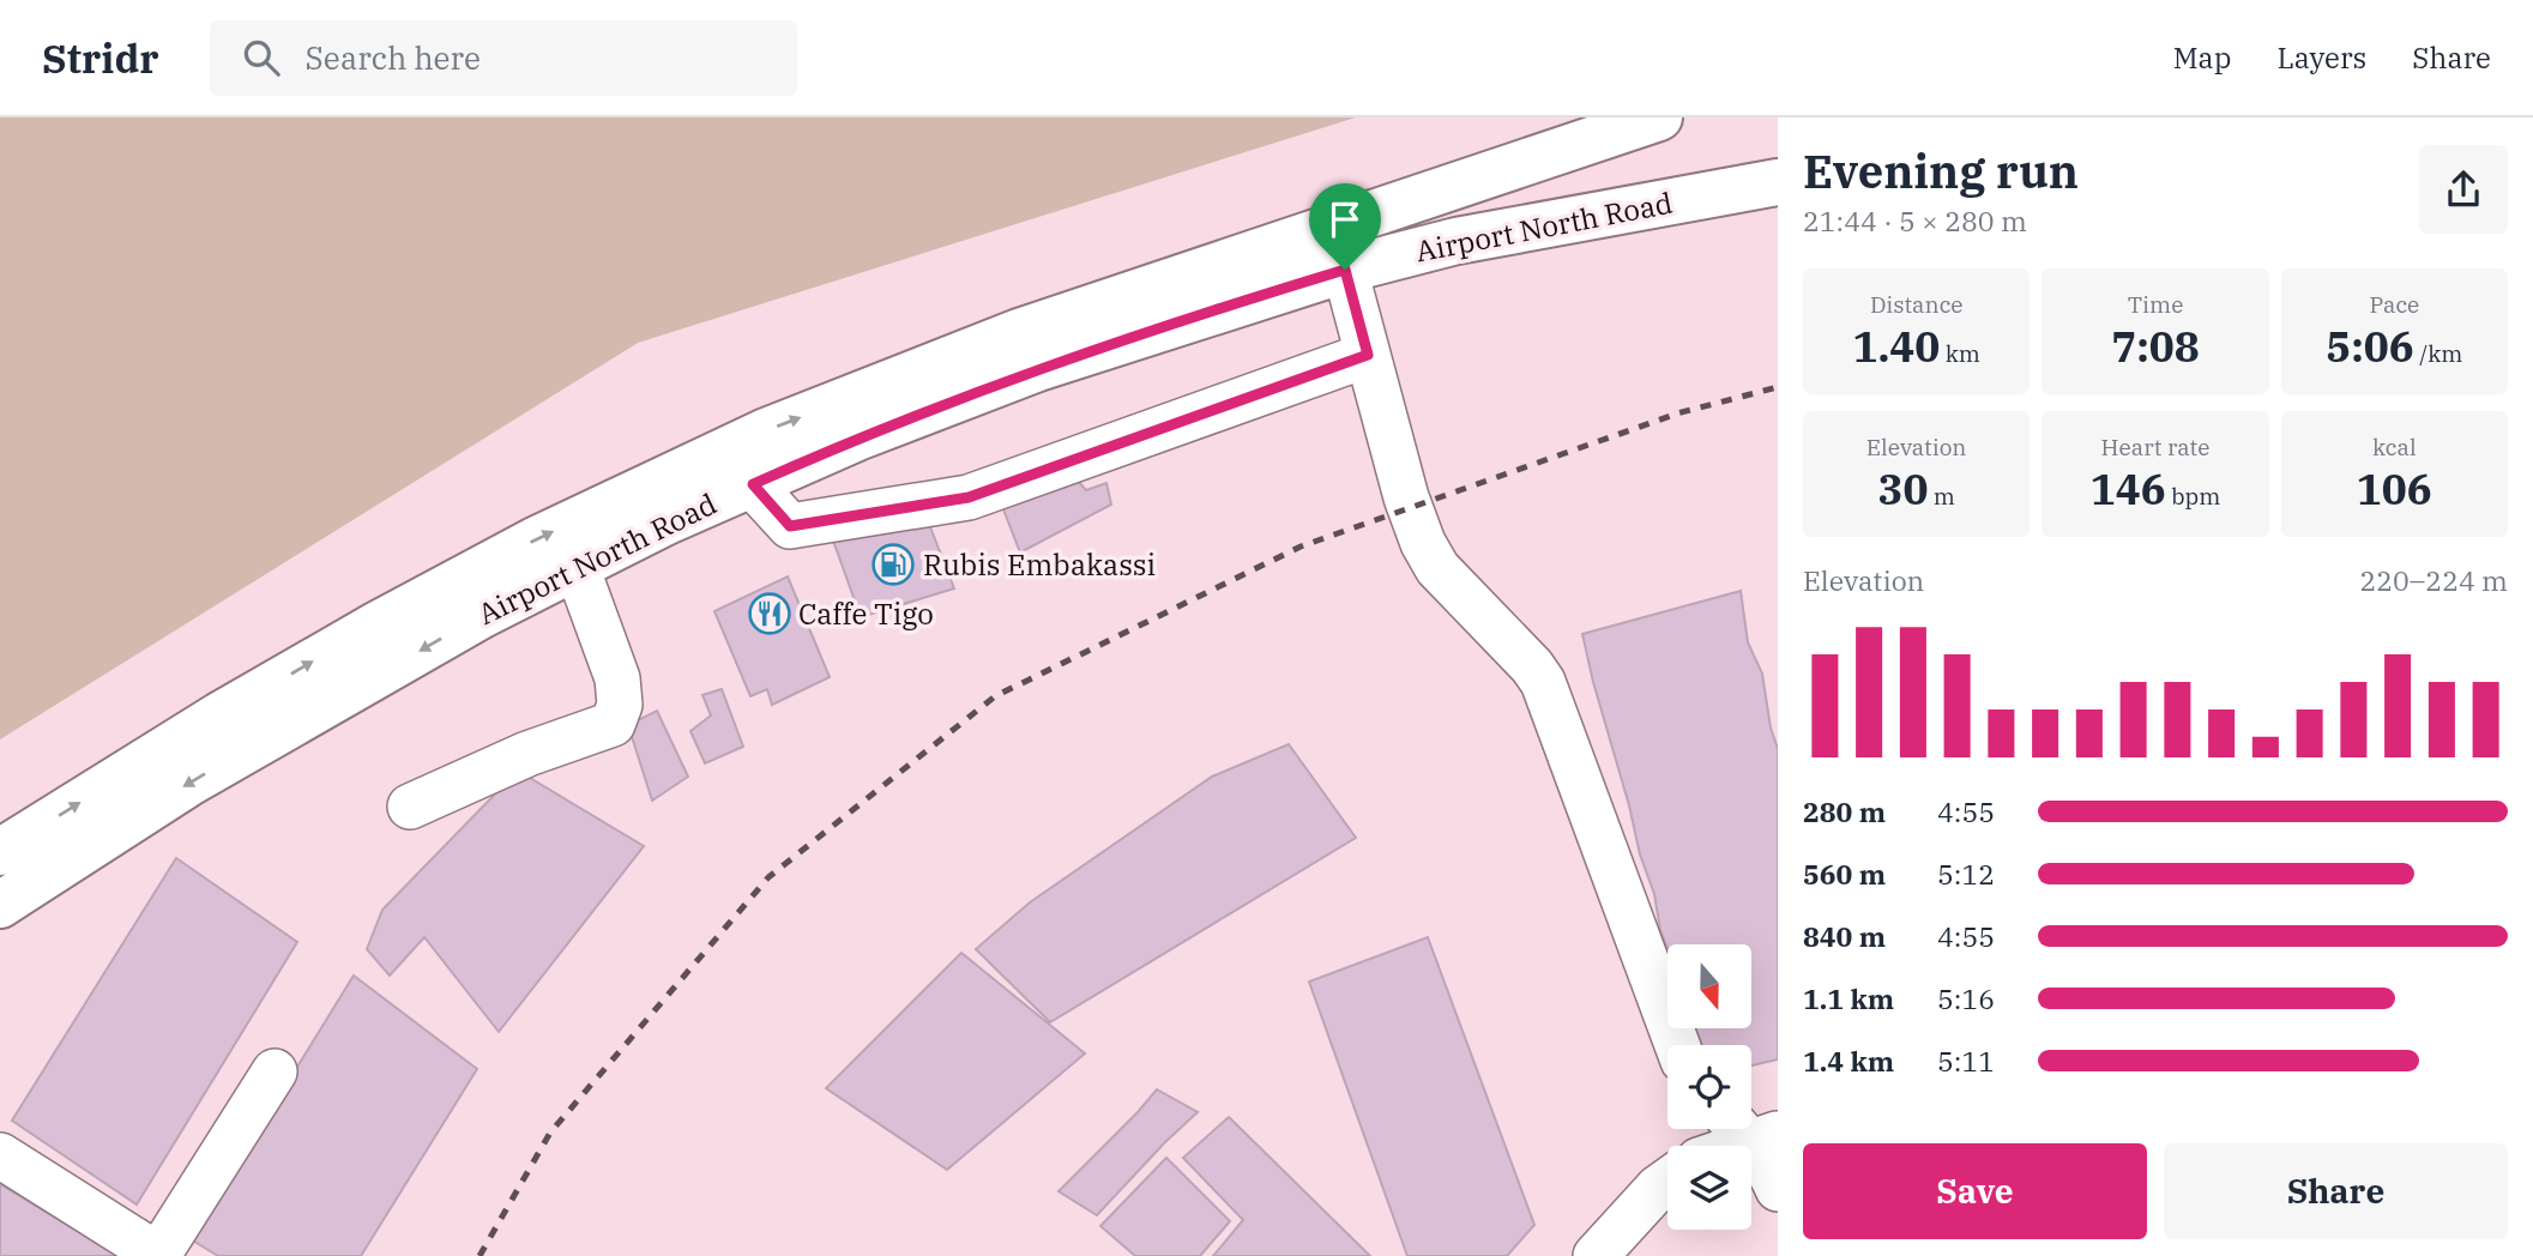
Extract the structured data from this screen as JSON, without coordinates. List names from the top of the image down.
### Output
{
  "streets": {
    "main road": ["Airport North Road"]
  },
  "places": {
    "fuel station": ["Rubis Embakassi"],
    "restaurant": ["Caffe Tigo"]
  },
  "north": "bottom",
  "page": {
    "header": "Stridr",
    "search": "Search here",
    "nav": ["Map", "Layers", "Share"],
    "heading": ["Evening run", "21:44 · 5 × 280 m"],
    "stats": [
      ["Distance", "1.40 km"],
      ["Time", "7:08"],
      ["Pace", "5:06 /km"],
      ["Elevation", "30 m"],
      ["Heart rate", "146 bpm"],
      ["kcal", "106"]
    ],
    "chart": ["Elevation", "220–224 m"],
    "list": [
      {
        "name": "280 m",
        "note": "4:55"
      },
      {
        "name": "560 m",
        "note": "5:12"
      },
      {
        "name": "840 m",
        "note": "4:55"
      },
      {
        "name": "1.1 km",
        "note": "5:16"
      },
      {
        "name": "1.4 km",
        "note": "5:11"
      }
    ],
    "buttons": ["Save", "Share"]
  }
}
